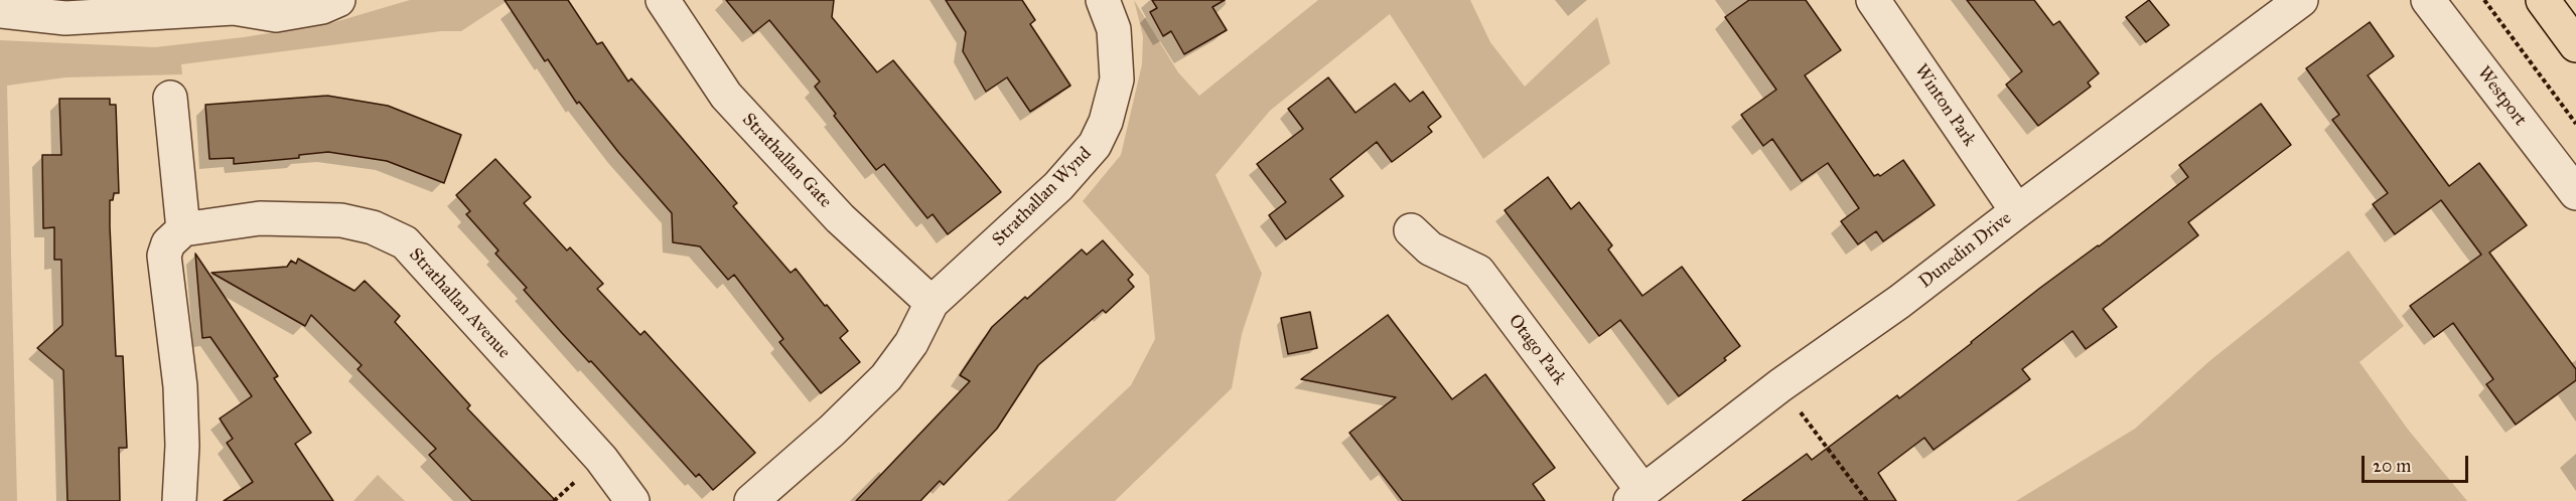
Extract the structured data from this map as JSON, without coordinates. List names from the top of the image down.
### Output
{
  "streets": {
    "street": [
      "Westport",
      "Winton Park",
      "Strathallan Gate",
      "Strathallan Wynd",
      "Dunedin Drive",
      "Strathallan Avenue",
      "Otago Park"
    ]
  },
  "crossings": [
    ["Winton Park", "Dunedin Drive"],
    ["Strathallan Gate", "Strathallan Wynd"],
    ["Dunedin Drive", "Otago Park"]
  ],
  "scale_bar": "20 m"
}
